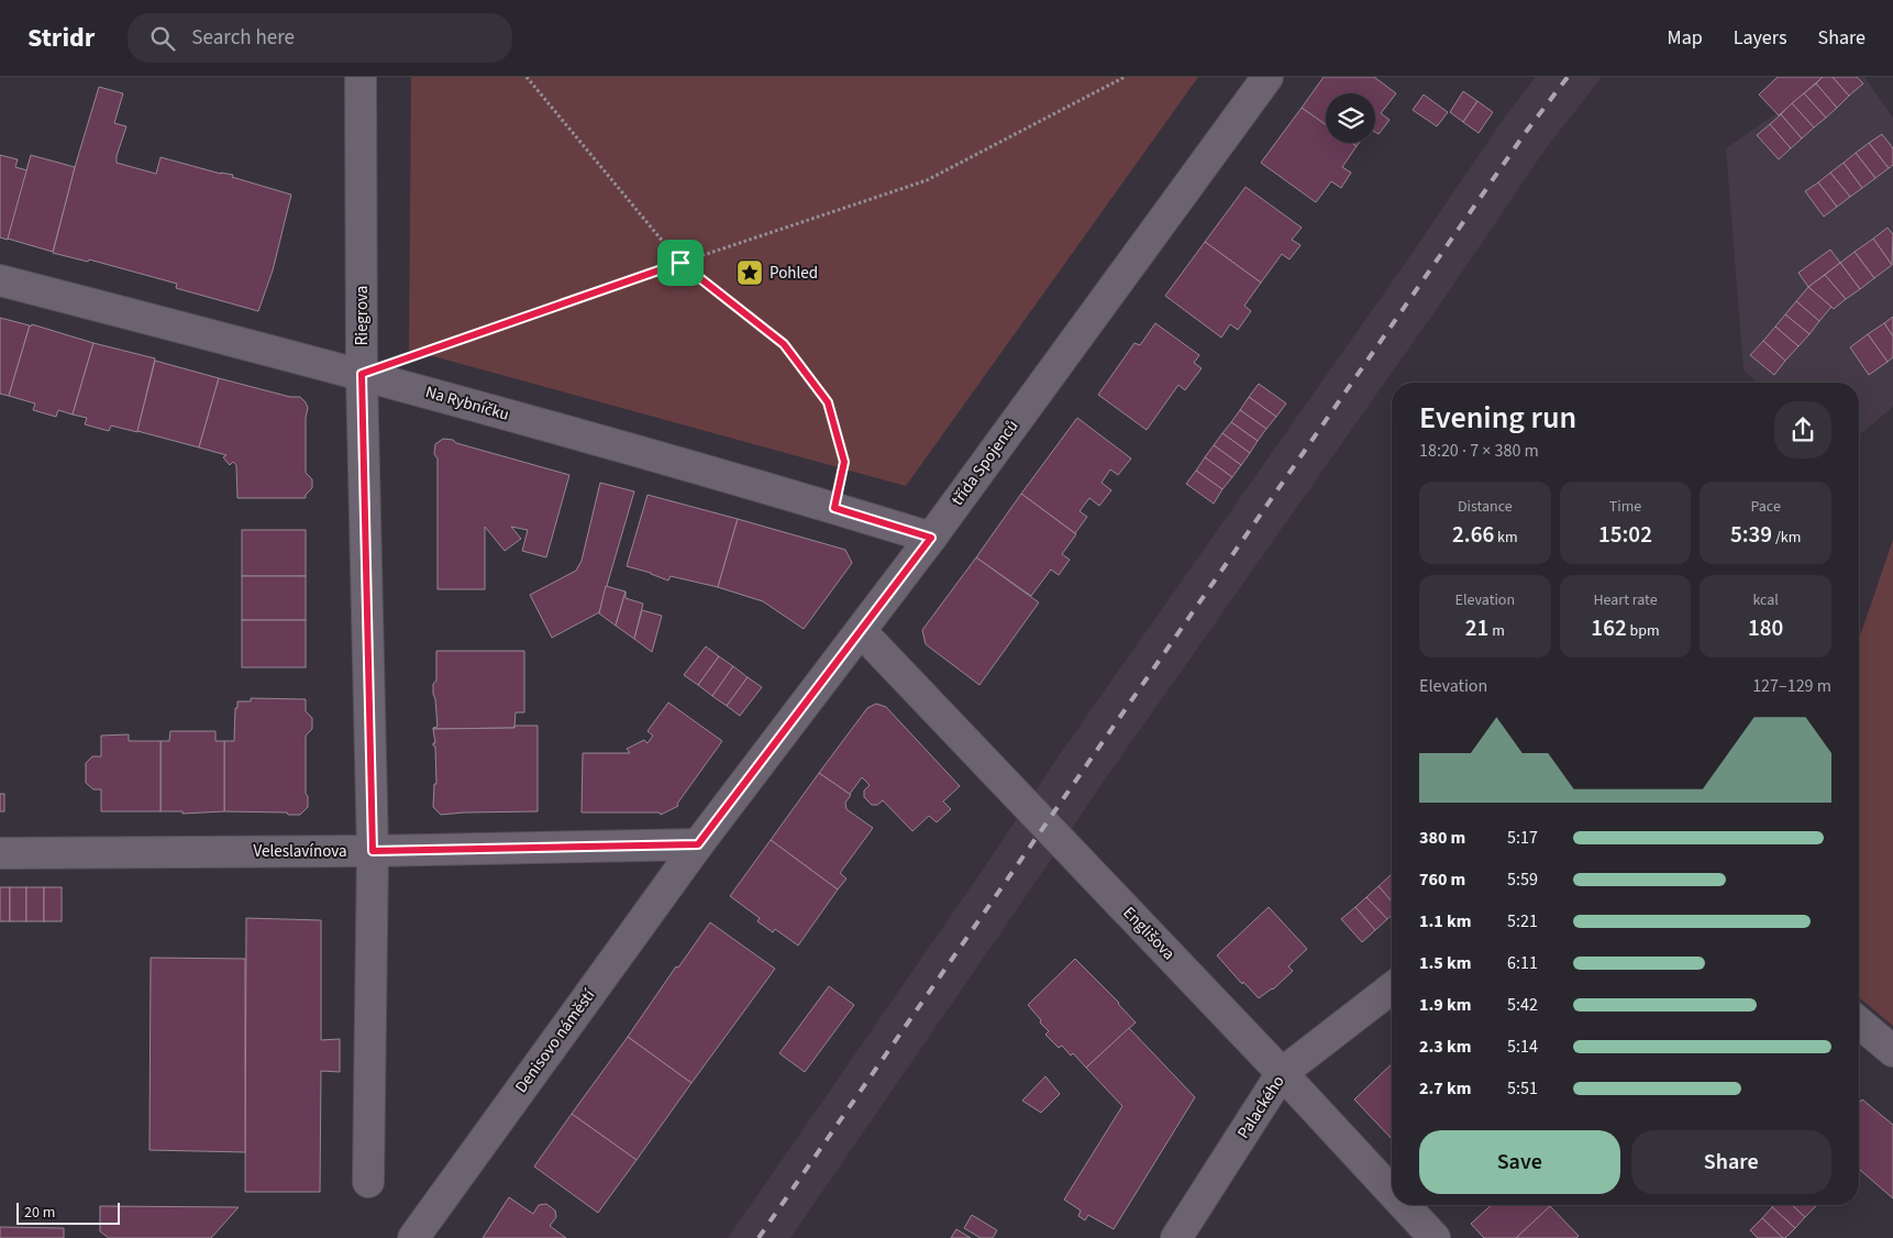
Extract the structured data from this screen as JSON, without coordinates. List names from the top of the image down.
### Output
{
  "streets": {
    "street": [
      "Riegrova",
      "Na Rybníčku",
      "třída Spojenců",
      "Veleslavínova",
      "Englišova",
      "Denisovo náměstí",
      "Palackého"
    ]
  },
  "crossings": [
    ["Riegrova", "Na Rybníčku"],
    ["Riegrova", "Veleslavínova"],
    ["Na Rybníčku", "třída Spojenců"],
    ["třída Spojenců", "Veleslavínova"],
    ["třída Spojenců", "Englišova"],
    ["třída Spojenců", "Denisovo náměstí"],
    ["Veleslavínova", "Denisovo náměstí"],
    ["Englišova", "Palackého"]
  ],
  "places": {
    "place": ["Pohled"]
  },
  "scale_bar": "20 m",
  "page": {
    "header": "Stridr",
    "search": "Search here",
    "nav": ["Map", "Layers", "Share"],
    "heading": ["Evening run", "18:20 · 7 × 380 m"],
    "stats": [
      ["Distance", "2.66 km"],
      ["Time", "15:02"],
      ["Pace", "5:39 /km"],
      ["Elevation", "21 m"],
      ["Heart rate", "162 bpm"],
      ["kcal", "180"]
    ],
    "chart": ["Elevation", "127–129 m"],
    "list": [
      {
        "name": "380 m",
        "note": "5:17"
      },
      {
        "name": "760 m",
        "note": "5:59"
      },
      {
        "name": "1.1 km",
        "note": "5:21"
      },
      {
        "name": "1.5 km",
        "note": "6:11"
      },
      {
        "name": "1.9 km",
        "note": "5:42"
      },
      {
        "name": "2.3 km",
        "note": "5:14"
      },
      {
        "name": "2.7 km",
        "note": "5:51"
      }
    ],
    "buttons": ["Save", "Share"],
    "scale": "20 m"
  }
}
